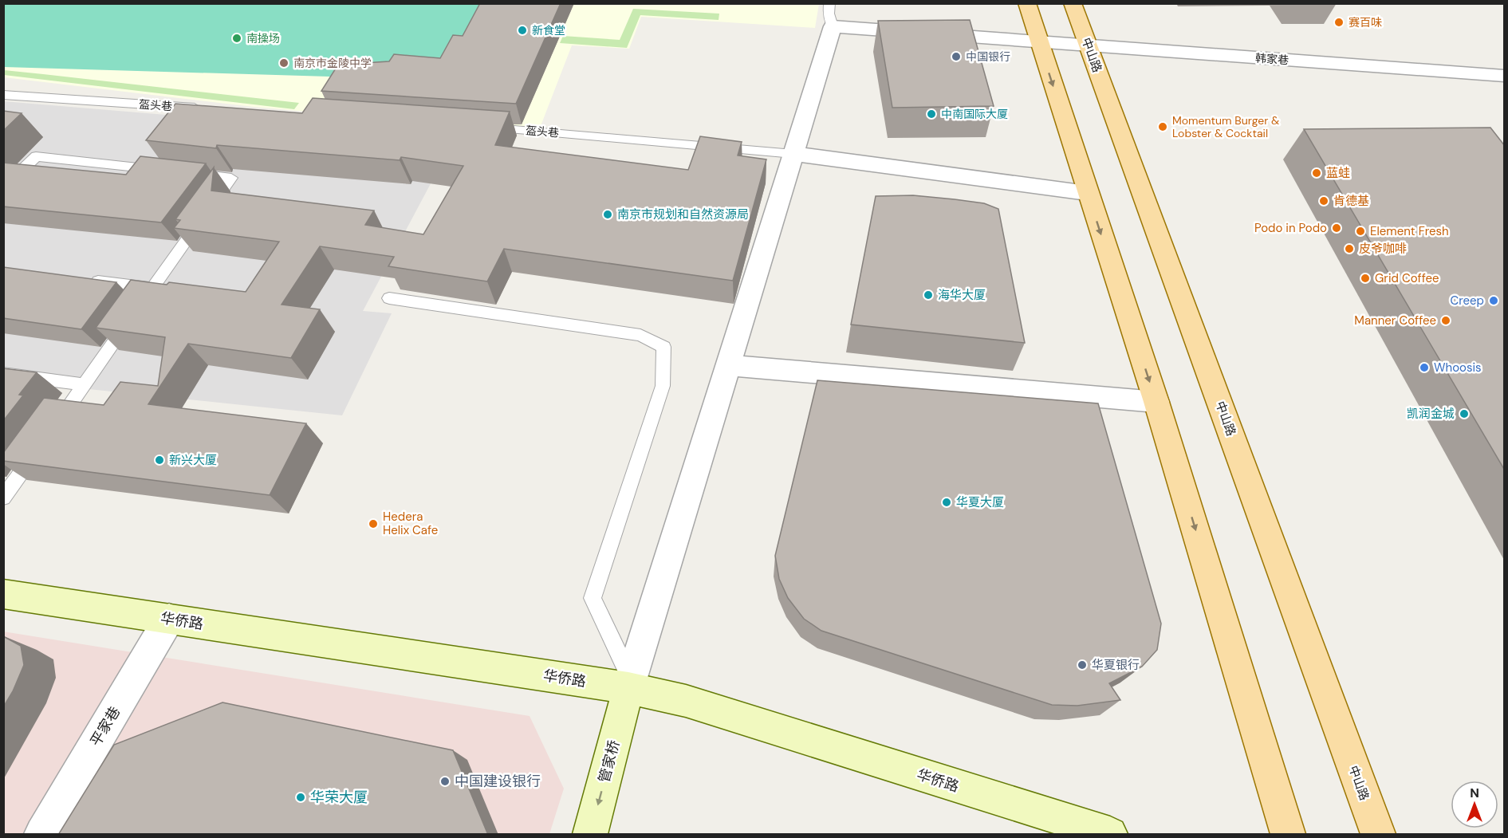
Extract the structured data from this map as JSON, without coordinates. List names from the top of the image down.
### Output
{
  "streets": {
    "main road": ["中山路", "华侨路", "管家桥"],
    "street": ["韩家巷", "平家巷"],
    "lane": ["盔头巷"]
  },
  "crossings": [
    ["中山路", "韩家巷"],
    ["华侨路", "平家巷"],
    ["华侨路", "管家桥"]
  ],
  "one_way": ["管家桥"],
  "places": [
    "赛百味",
    "新食堂",
    "南操场",
    "中国银行",
    "南京市金陵中学",
    "中南国际大厦",
    "Momentum Burger & Lobster & Cocktail",
    "蓝蛙",
    "肯德基",
    "南京市规划和自然资源局",
    "Podo in Podo",
    "Element Fresh",
    "皮爷咖啡",
    "Grid Coffee",
    "海华大厦",
    "Creep",
    "Manner Coffee",
    "Whoosis",
    "凯润金城",
    "新兴大厦",
    "华夏大厦",
    "Hedera Helix Cafe",
    "华夏银行",
    "中国建设银行",
    "华荣大厦"
  ],
  "north": "top"
}
